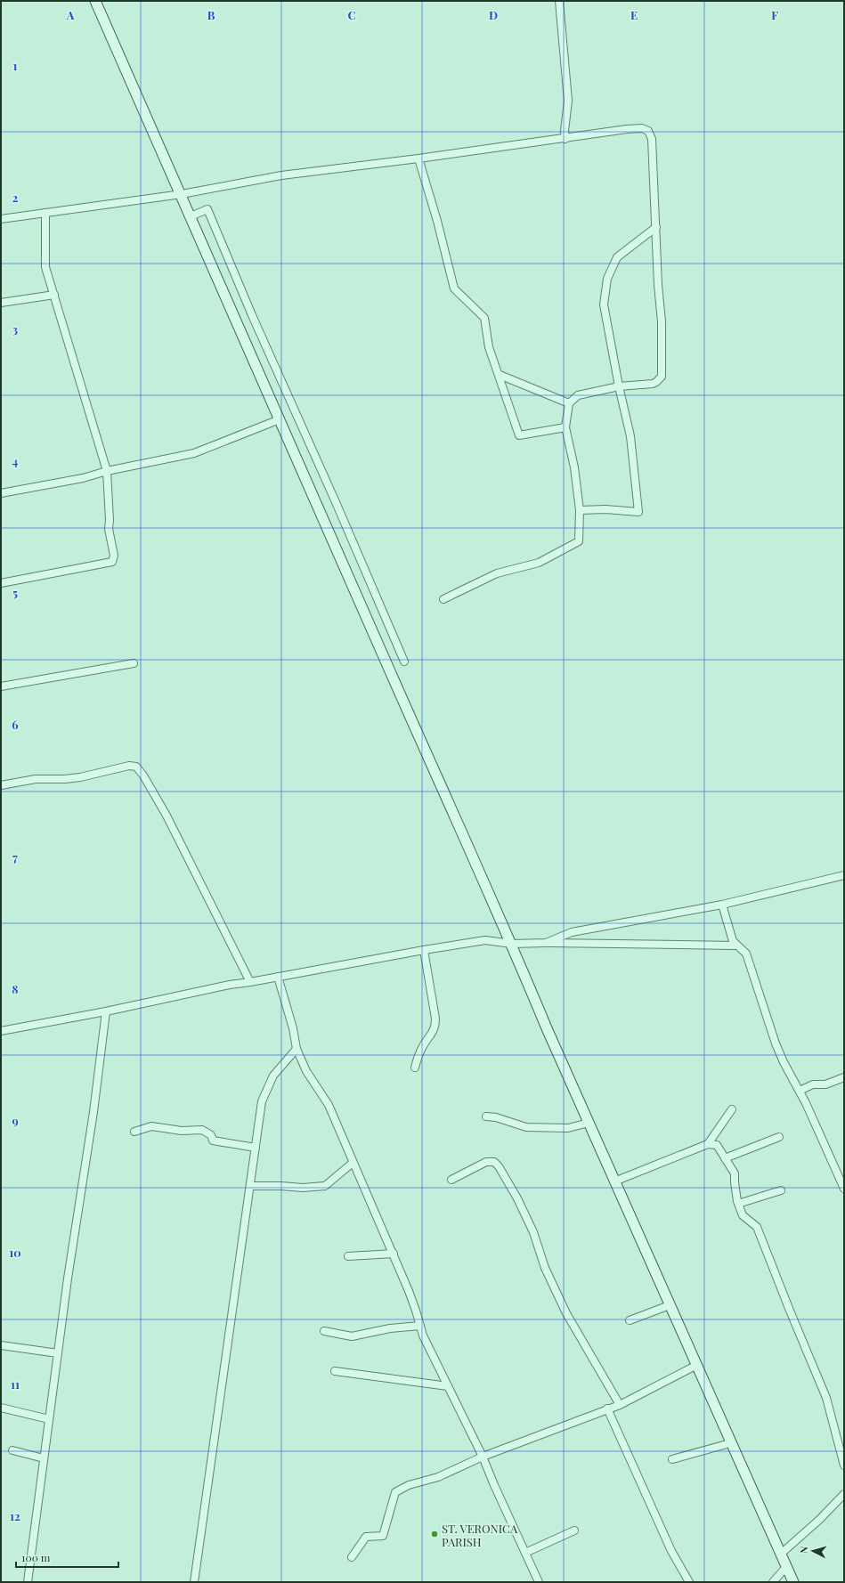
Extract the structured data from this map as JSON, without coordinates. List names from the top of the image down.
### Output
{
  "places": ["ST. VERONICA PARISH"],
  "scale_bar": "100 m",
  "north": "left",
  "grid": {
    "columns": [
      "A",
      "B",
      "C",
      "D",
      "E",
      "F"
    ],
    "rows": [
      "1",
      "2",
      "3",
      "4",
      "5",
      "6",
      "7",
      "8",
      "9",
      "10",
      "11",
      "12"
    ]
  }
}
